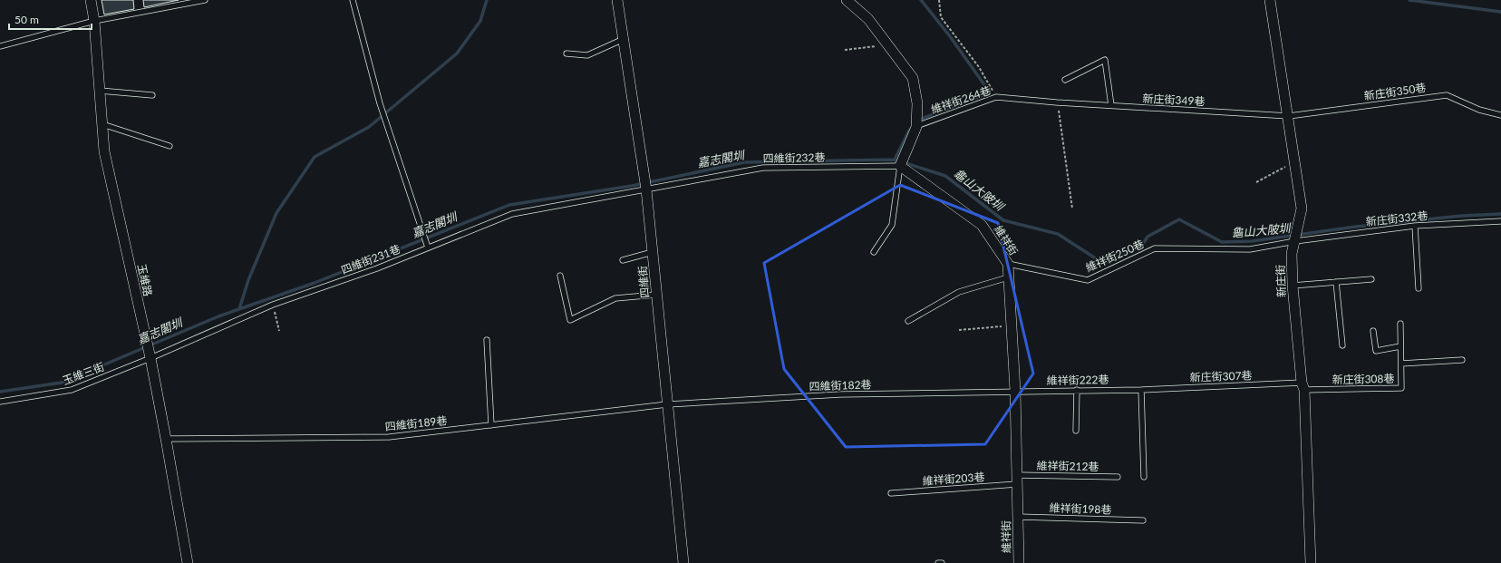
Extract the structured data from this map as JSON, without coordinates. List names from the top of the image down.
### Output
{
  "streets": {
    "street": [
      "維祥街",
      "玉維路",
      "新庄街",
      "四維街"
    ],
    "lane": [
      "新庄街350巷",
      "維祥街264巷",
      "新庄街349巷",
      "四維街232巷",
      "新庄街332巷",
      "維祥街250巷",
      "四維街231巷",
      "玉維三街",
      "新庄街307巷",
      "新庄街308巷",
      "維祥街222巷",
      "四維街182巷",
      "四維街189巷",
      "維祥街212巷",
      "維祥街203巷",
      "維祥街198巷"
    ]
  },
  "crossings": [
    ["新庄街350巷", "新庄街349巷"],
    ["新庄街350巷", "新庄街"],
    ["維祥街264巷", "新庄街349巷"],
    ["新庄街349巷", "新庄街"],
    ["四維街232巷", "維祥街"],
    ["四維街232巷", "四維街231巷"],
    ["四維街232巷", "四維街"],
    ["新庄街332巷", "維祥街250巷"],
    ["新庄街332巷", "新庄街"],
    ["維祥街", "維祥街250巷"],
    ["維祥街", "維祥街222巷"],
    ["維祥街", "四維街182巷"],
    ["維祥街", "維祥街212巷"],
    ["維祥街", "維祥街203巷"],
    ["維祥街", "維祥街198巷"],
    ["維祥街250巷", "新庄街"],
    ["四維街231巷", "玉維路"],
    ["四維街231巷", "四維街"],
    ["四維街231巷", "玉維三街"],
    ["玉維路", "玉維三街"],
    ["玉維路", "四維街189巷"],
    ["新庄街", "新庄街307巷"],
    ["新庄街", "新庄街308巷"],
    ["四維街", "四維街182巷"],
    ["四維街", "四維街189巷"],
    ["新庄街307巷", "新庄街308巷"],
    ["新庄街307巷", "維祥街222巷"],
    ["維祥街222巷", "四維街182巷"],
    ["四維街182巷", "四維街189巷"],
    ["維祥街212巷", "維祥街203巷"]
  ],
  "water": ["嘉志閣圳", "龜山大陂圳"],
  "scale_bar": "50 m"
}
